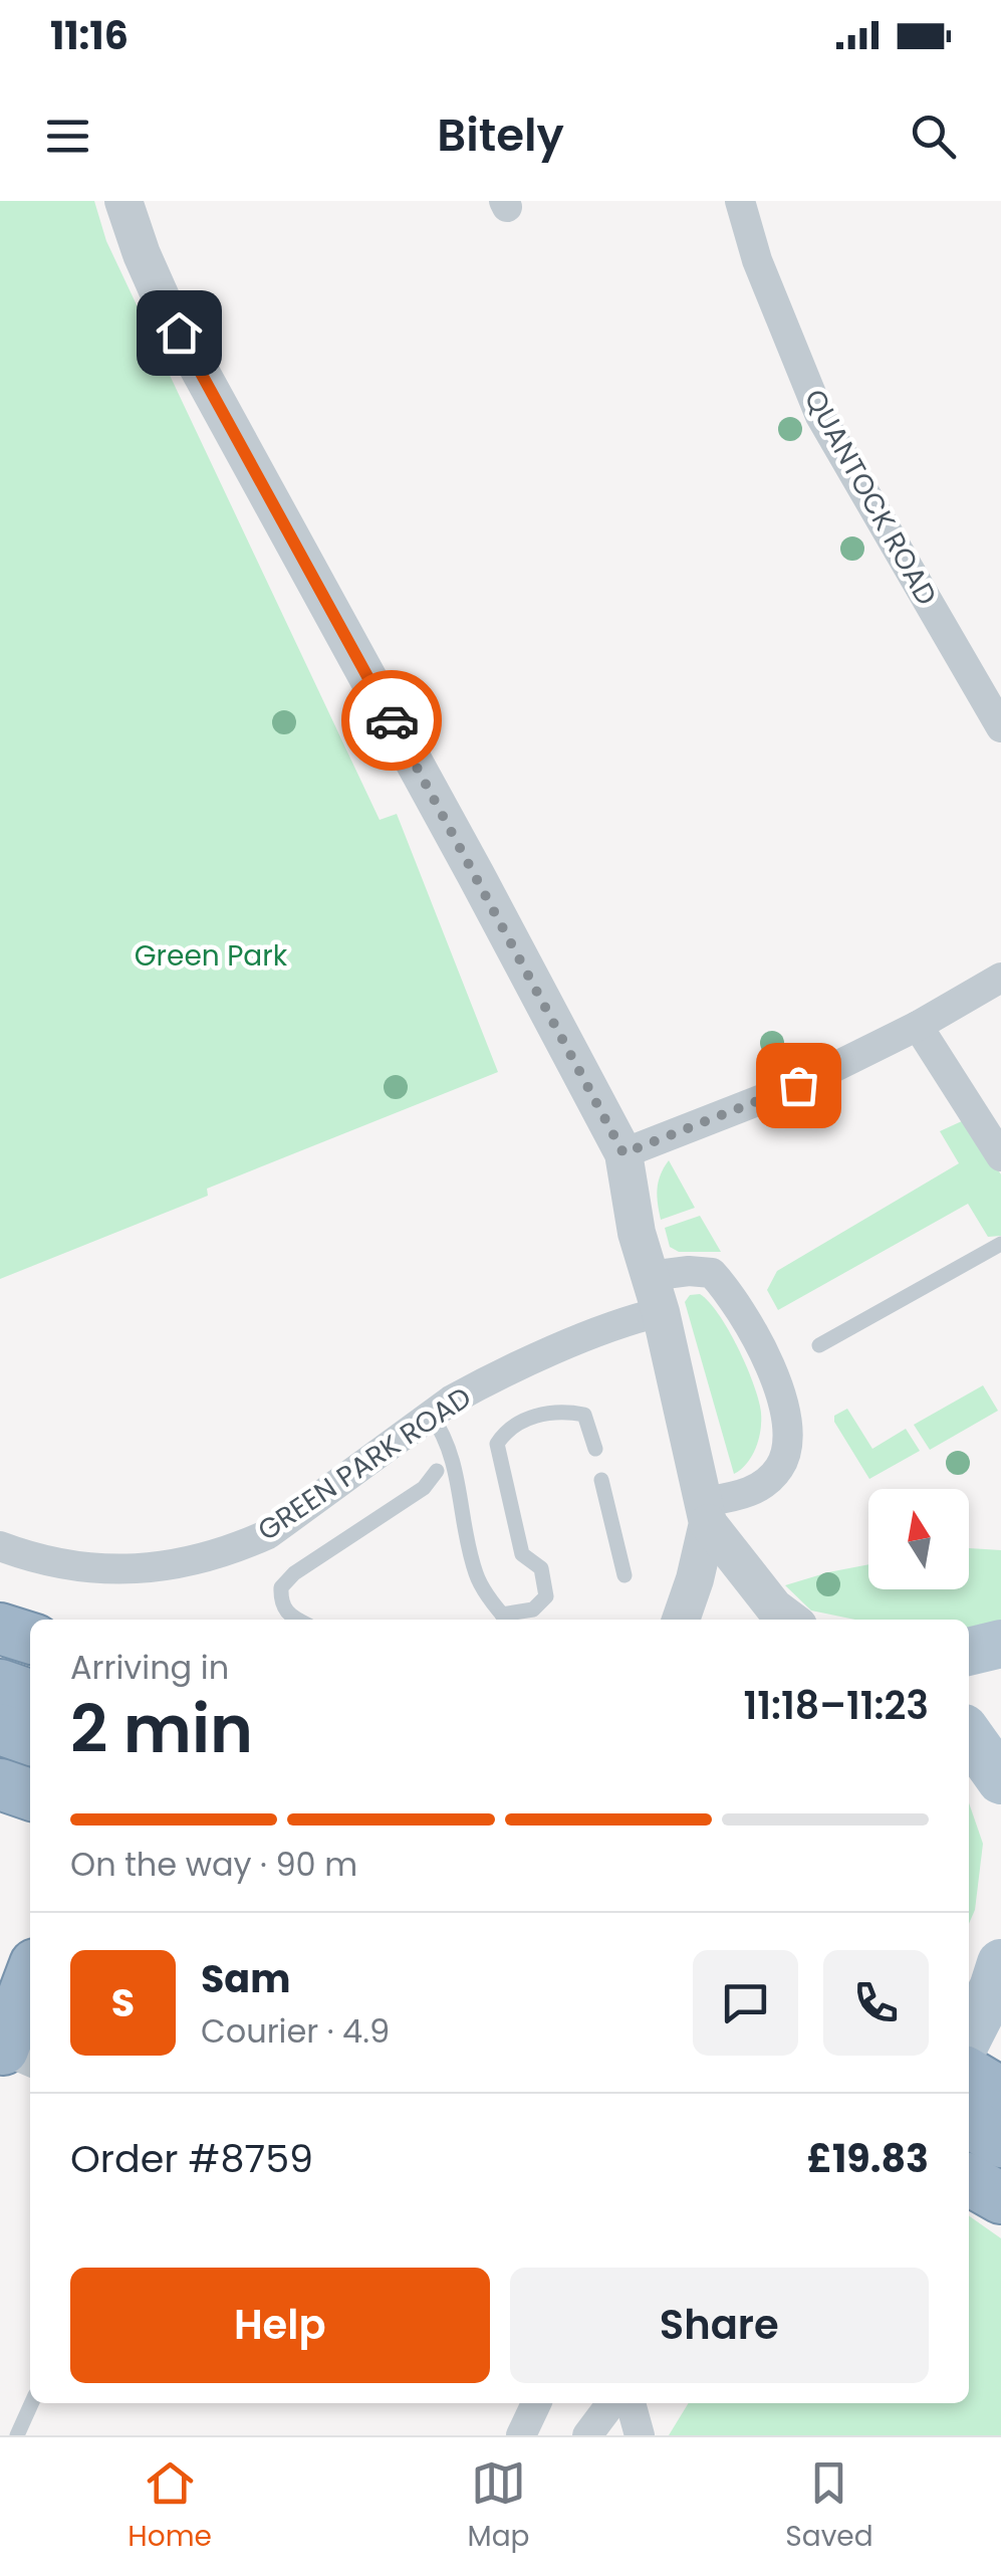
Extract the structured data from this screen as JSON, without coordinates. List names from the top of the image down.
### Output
{
  "streets": {
    "street": ["QUANTOCK ROAD", "GREEN PARK ROAD"]
  },
  "parks": ["Green Park"],
  "north": "top",
  "page": {
    "status": "11:16",
    "header": "Bitely",
    "heading": ["2 min", "Arriving in", "11:18–11:23"],
    "panel": [
      "Sam",
      "Courier · 4.9",
      "Order #8759",
      "£19.83"
    ],
    "bar": "On the way · 90 m",
    "round": "S",
    "buttons": ["Help", "Share"],
    "tabs": ["Home", "Map", "Saved"]
  }
}
